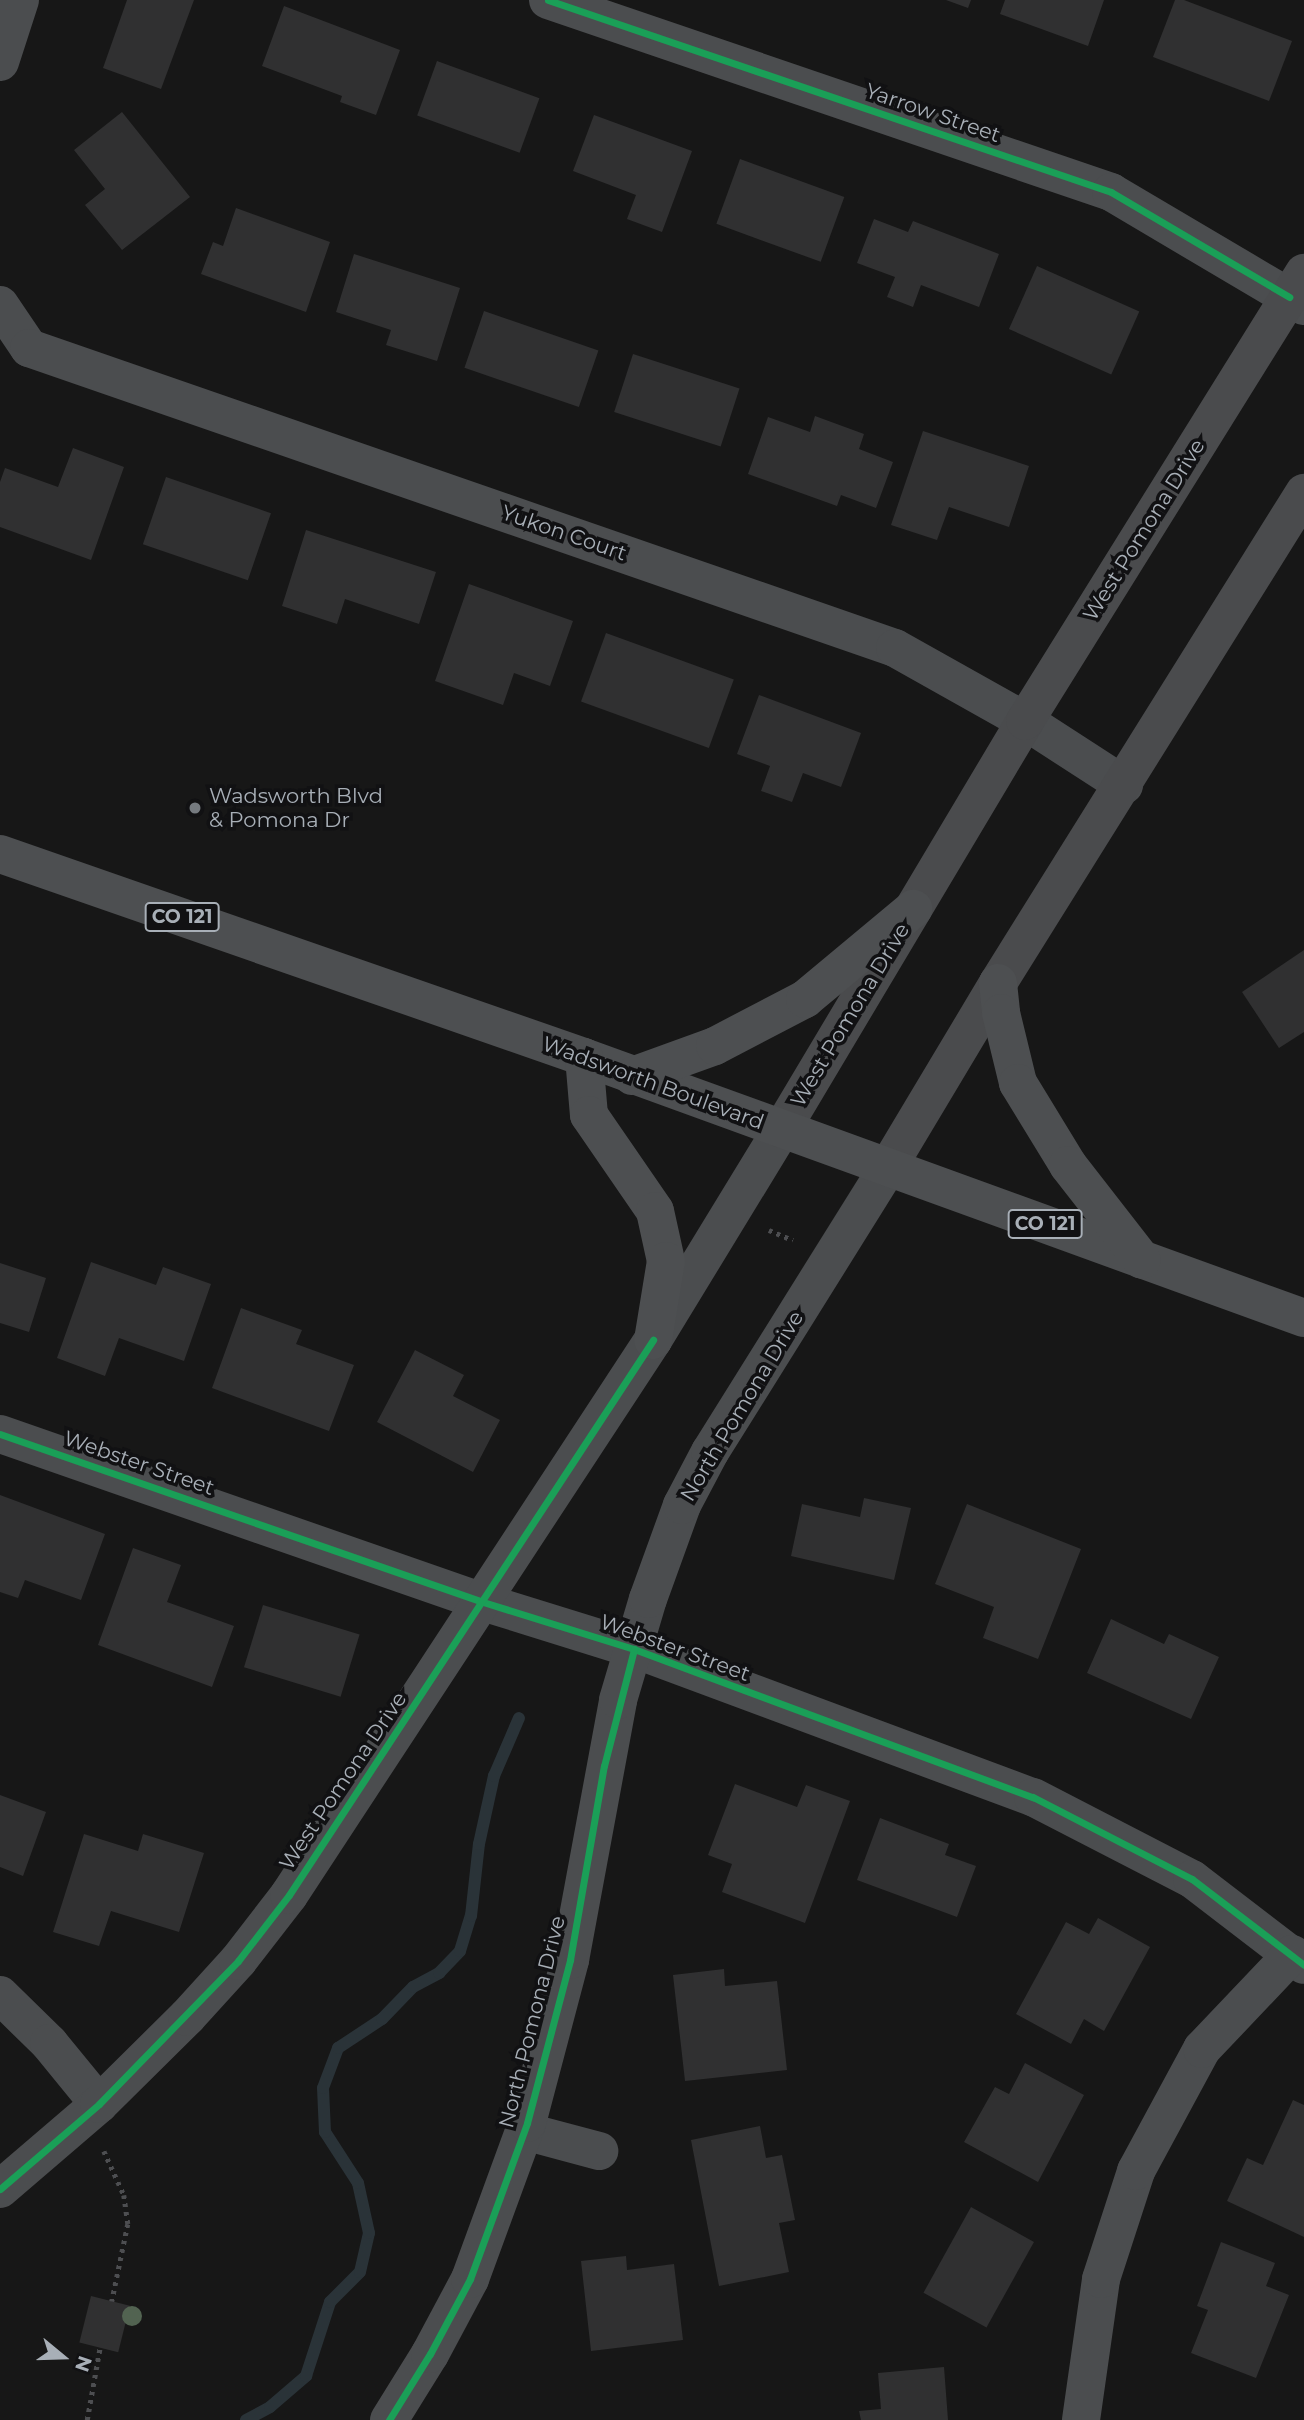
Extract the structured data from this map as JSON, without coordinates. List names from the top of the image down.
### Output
{
  "streets": {
    "main road": ["CO 121", "Wadsworth Boulevard"],
    "street": [
      "Yarrow Street",
      "West Pomona Drive",
      "Yukon Court",
      "North Pomona Drive",
      "Webster Street"
    ]
  },
  "crossings": [
    ["Yarrow Street", "West Pomona Drive"],
    ["West Pomona Drive", "Yukon Court"],
    ["West Pomona Drive", "Wadsworth Boulevard"],
    ["West Pomona Drive", "Webster Street"],
    ["Wadsworth Boulevard", "North Pomona Drive"],
    ["North Pomona Drive", "Webster Street"]
  ],
  "places": ["Wadsworth Blvd & Pomona Dr"],
  "north": "right"
}
